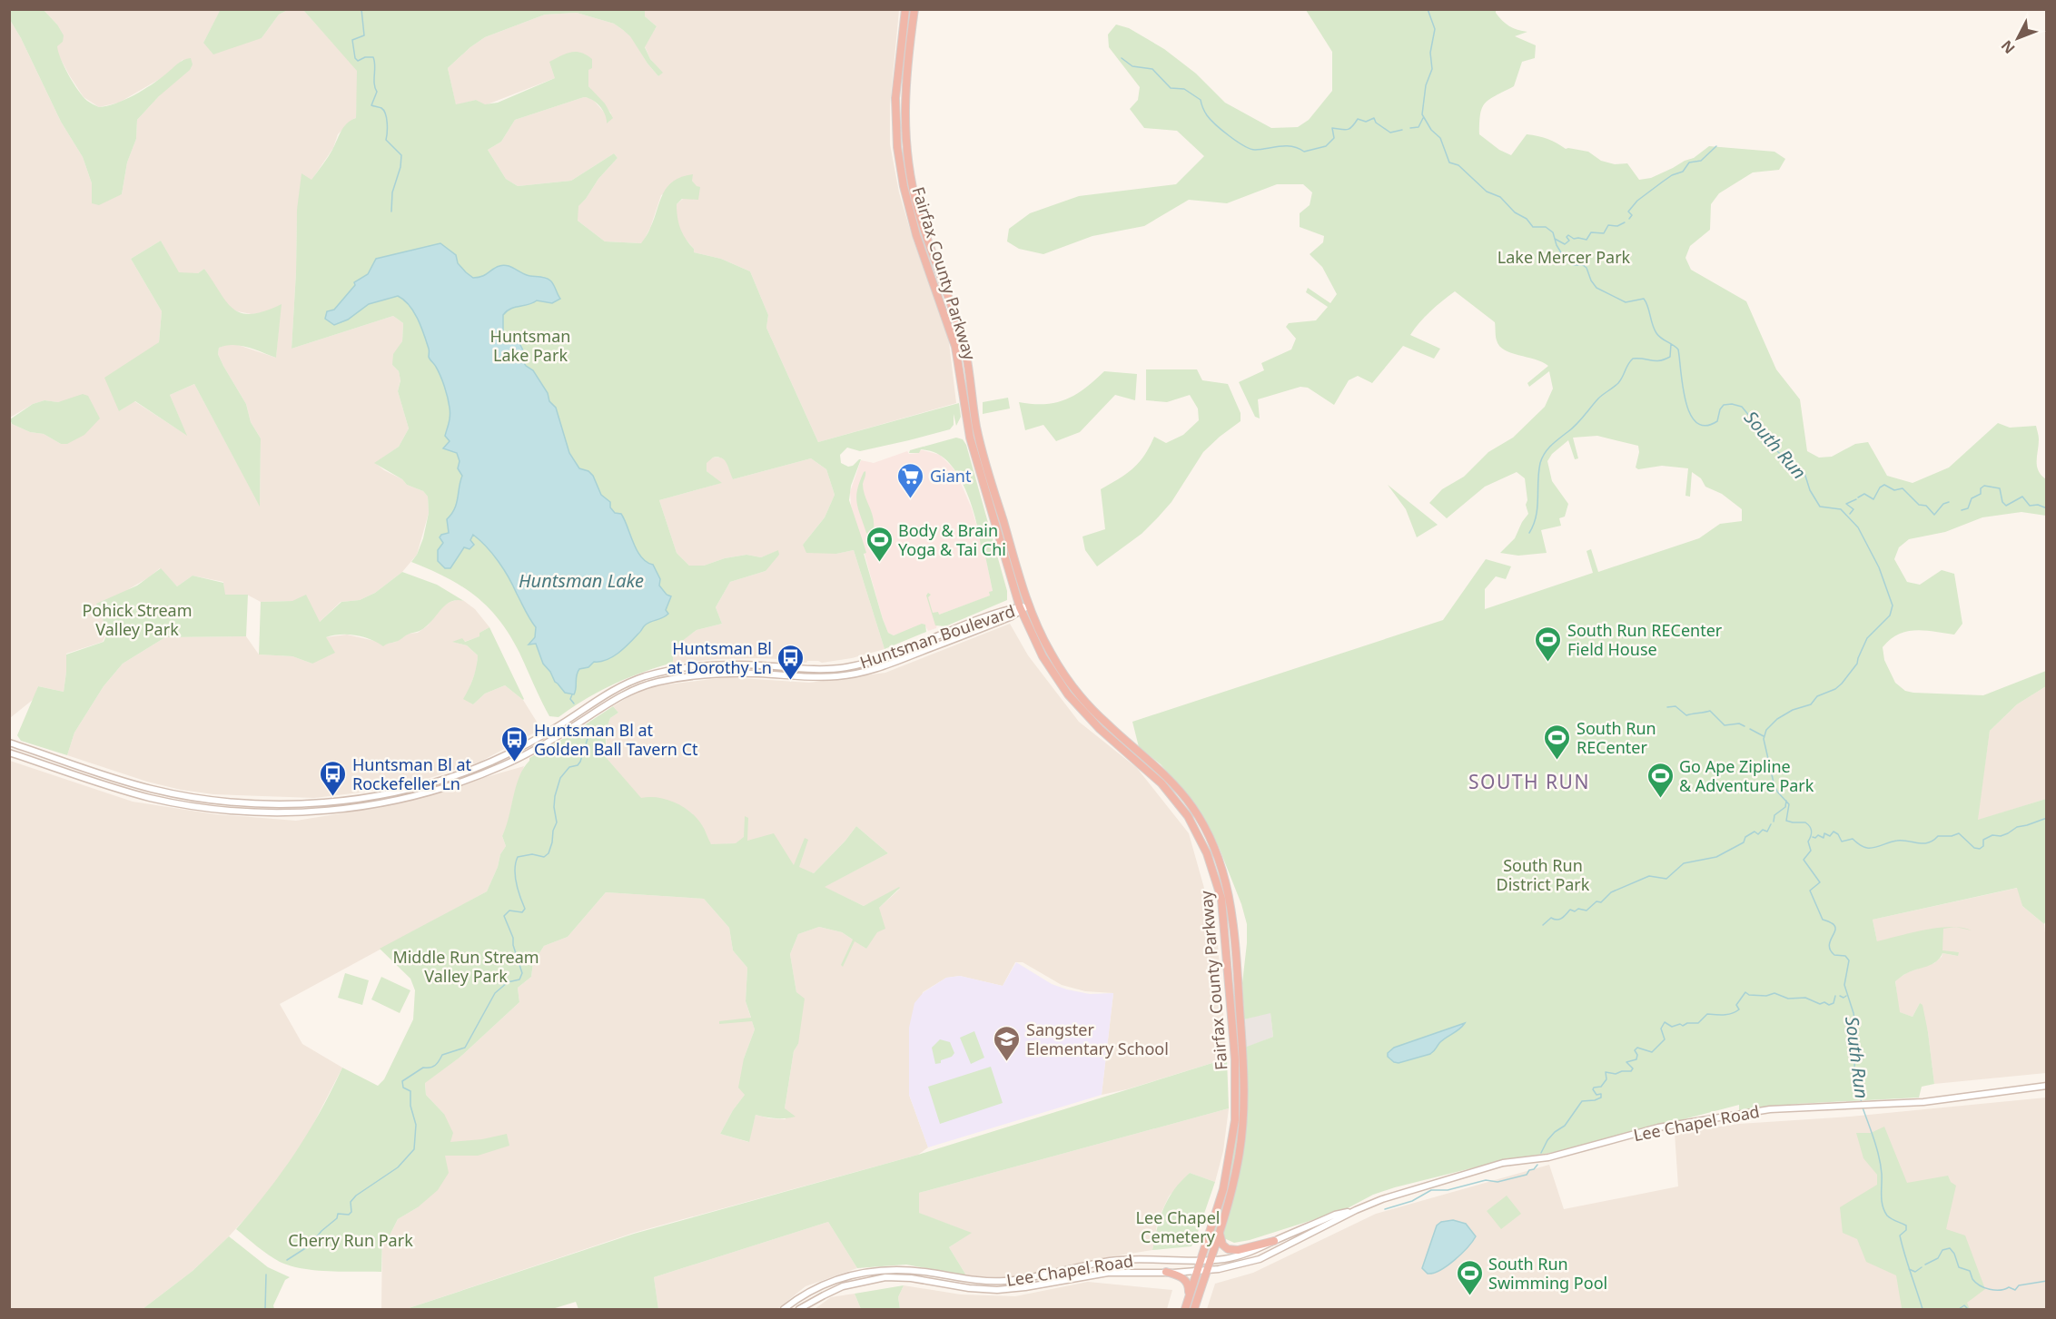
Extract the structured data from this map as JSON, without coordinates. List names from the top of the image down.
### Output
{
  "streets": {
    "highway": ["Fairfax County Parkway"],
    "street": ["Huntsman Boulevard", "Lee Chapel Road"]
  },
  "crossings": [
    ["Fairfax County Parkway", "Huntsman Boulevard"],
    ["Fairfax County Parkway", "Lee Chapel Road"]
  ],
  "districts": ["SOUTH RUN"],
  "water": ["South Run", "Huntsman Lake"],
  "parks": [
    "Lake Mercer Park",
    "Huntsman Lake Park",
    "Pohick Stream Valley Park",
    "South Run District Park",
    "Middle Run Stream Valley Park",
    "Lee Chapel Cemetery",
    "Cherry Run Park"
  ],
  "places": {
    "supermarket": ["Giant"],
    "sports": [
      "Body & Brain Yoga & Tai Chi",
      "South Run RECenter Field House",
      "South Run RECenter",
      "Go Ape Zipline & Adventure Park",
      "South Run Swimming Pool"
    ],
    "bus stop": ["Huntsman Bl at Dorothy Ln", "Huntsman Bl at Golden Ball Tavern Ct", "Huntsman Bl at Rockefeller Ln"],
    "school or university": ["Sangster Elementary School"]
  },
  "north": "bottom left"
}
